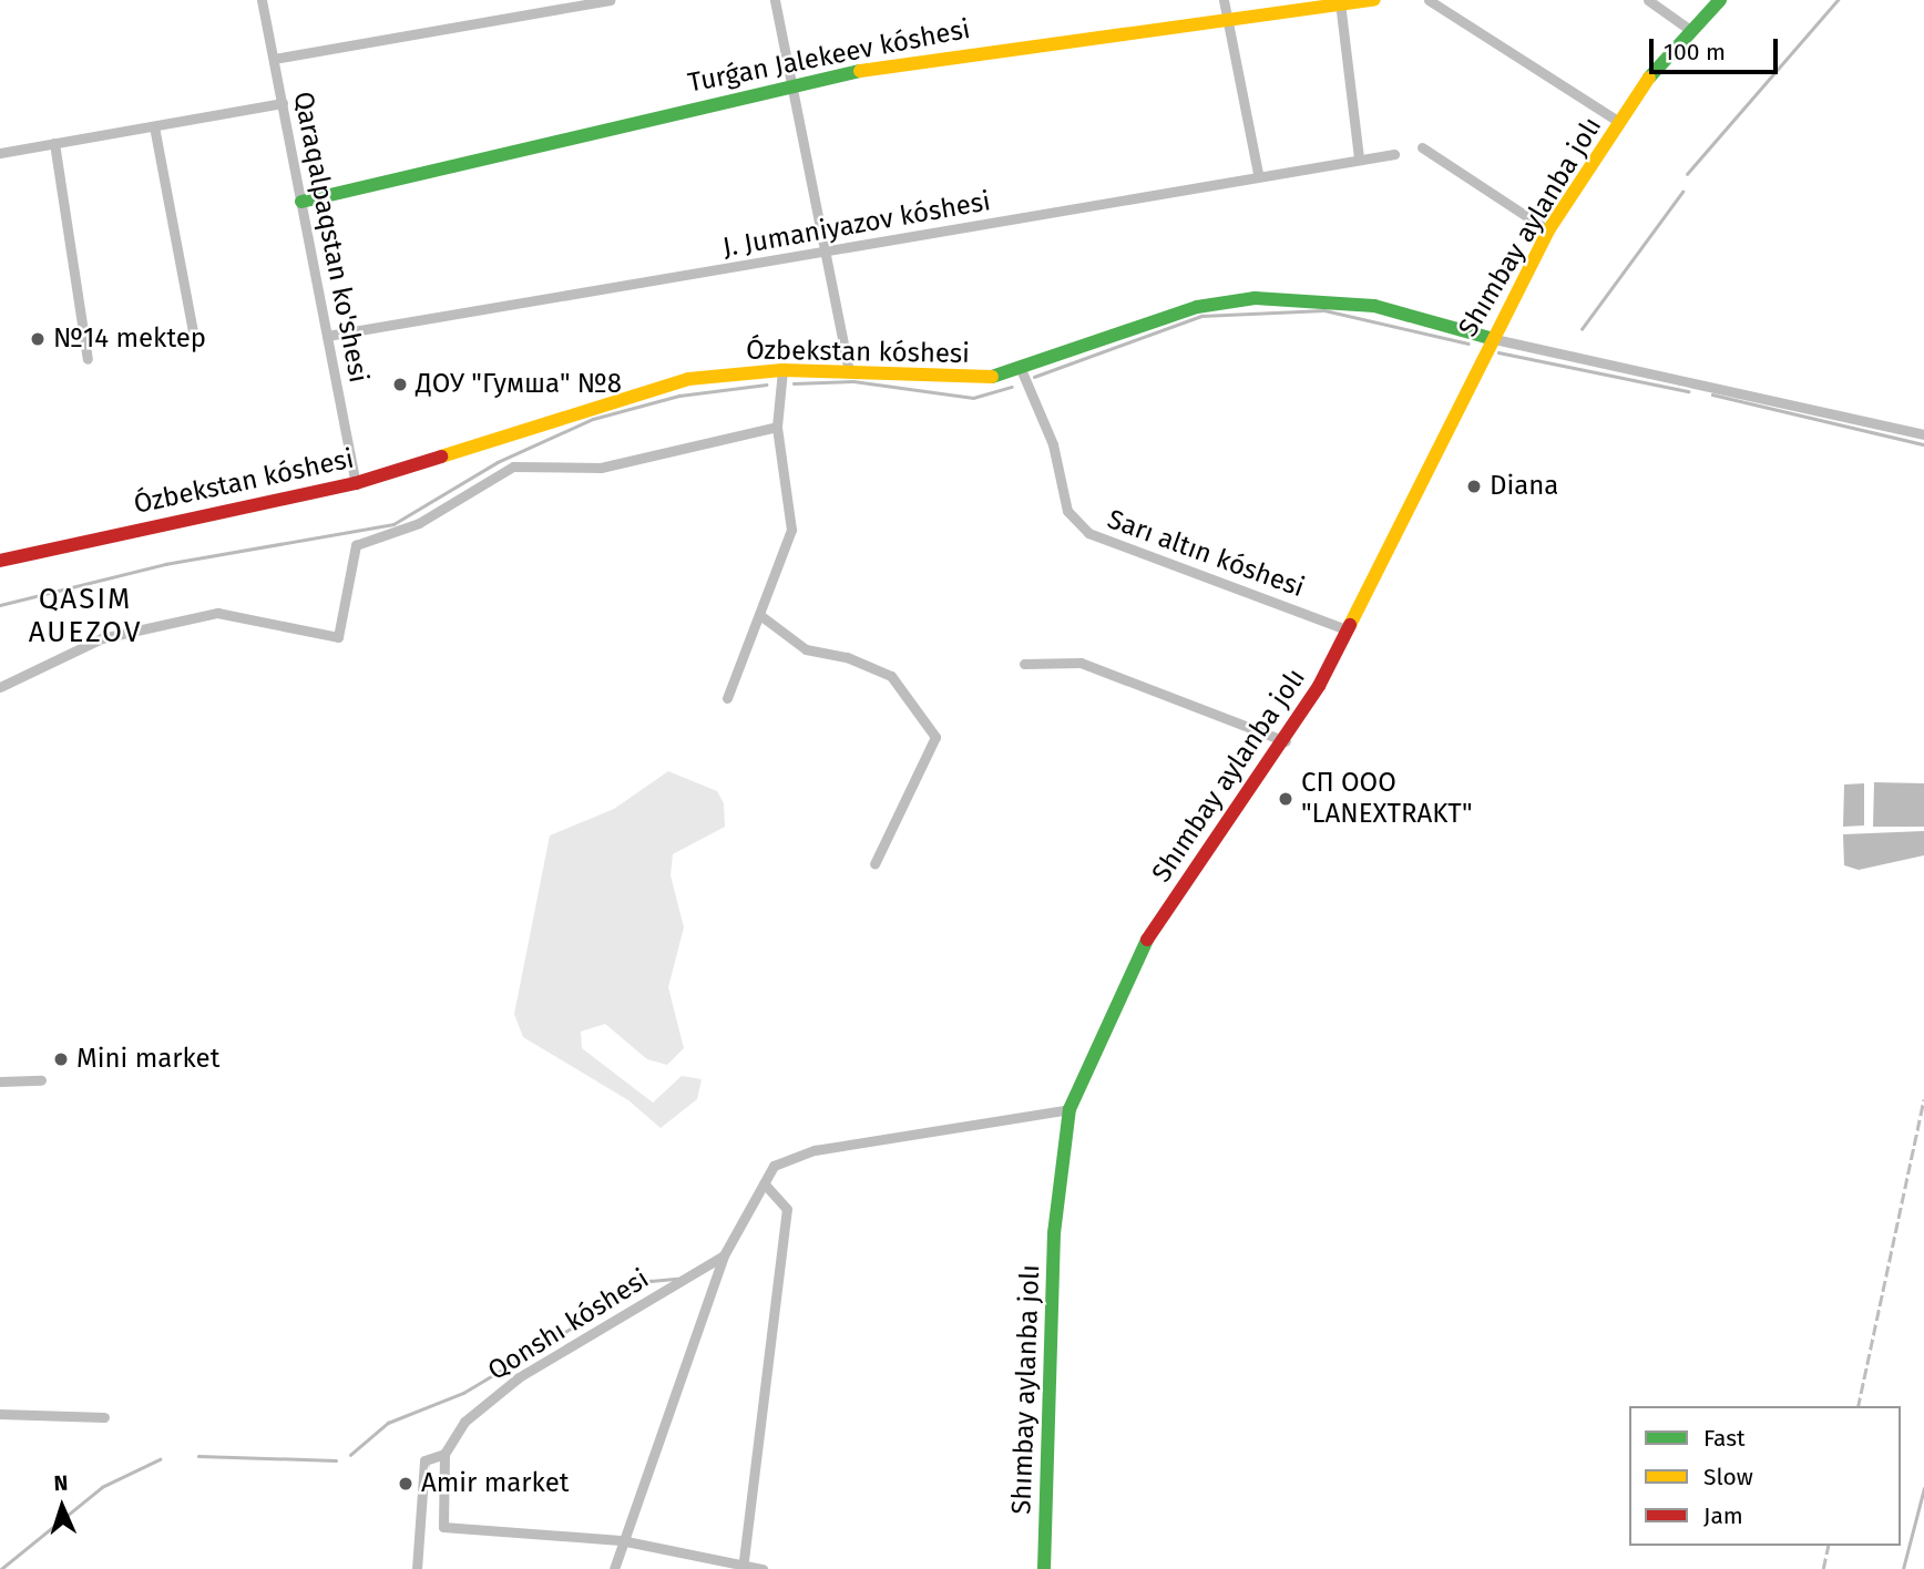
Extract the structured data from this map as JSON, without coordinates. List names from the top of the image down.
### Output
{
  "streets": {
    "street": [
      "Turǵan Jalekeev kóshesi",
      "J. Jumaniyazov kóshesi",
      "Shımbay aylanba jolı",
      "Qaraqalpaqstan ko'shesi",
      "Ózbekstan kóshesi",
      "Sarı altın kóshesi",
      "Qonshı kóshesi"
    ]
  },
  "crossings": [
    ["Turǵan Jalekeev kóshesi", "Qaraqalpaqstan ko'shesi"],
    ["J. Jumaniyazov kóshesi", "Qaraqalpaqstan ko'shesi"],
    ["Shımbay aylanba jolı", "Ózbekstan kóshesi"],
    ["Shımbay aylanba jolı", "Sarı altın kóshesi"],
    ["Shımbay aylanba jolı", "Qonshı kóshesi"],
    ["Qaraqalpaqstan ko'shesi", "Ózbekstan kóshesi"],
    ["Ózbekstan kóshesi", "Sarı altın kóshesi"]
  ],
  "districts": ["QASIM AUEZOV"],
  "places": [
    "№14 mektep",
    "ДОУ \"Гумша\" №8",
    "Diana",
    "СП ООО \"LANEXTRAKT\"",
    "Mini market",
    "Amir market"
  ],
  "legend": ["Fast", "Slow", "Jam"],
  "scale_bar": "100 m",
  "north": "top"
}
